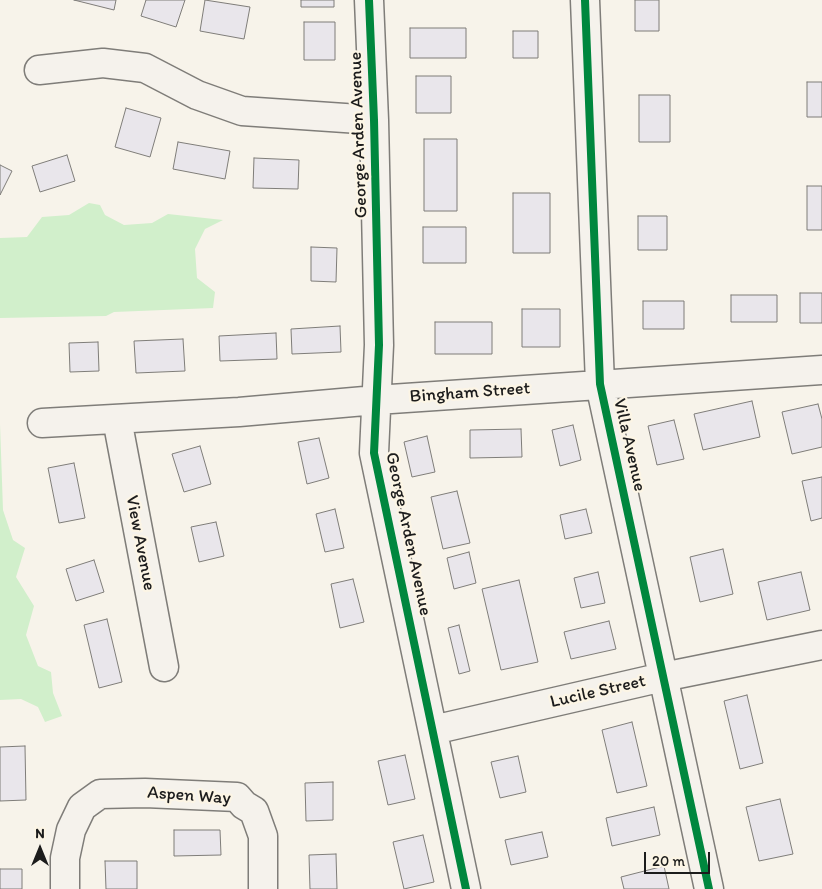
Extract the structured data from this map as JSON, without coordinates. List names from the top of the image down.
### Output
{
  "streets": {
    "street": [
      "George Arden Avenue",
      "Bingham Street",
      "Villa Avenue",
      "View Avenue",
      "Lucile Street",
      "Aspen Way"
    ]
  },
  "crossings": [
    ["George Arden Avenue", "Bingham Street"],
    ["George Arden Avenue", "Lucile Street"],
    ["Bingham Street", "Villa Avenue"],
    ["Bingham Street", "View Avenue"],
    ["Villa Avenue", "Lucile Street"]
  ],
  "scale_bar": "20 m",
  "north": "top"
}
